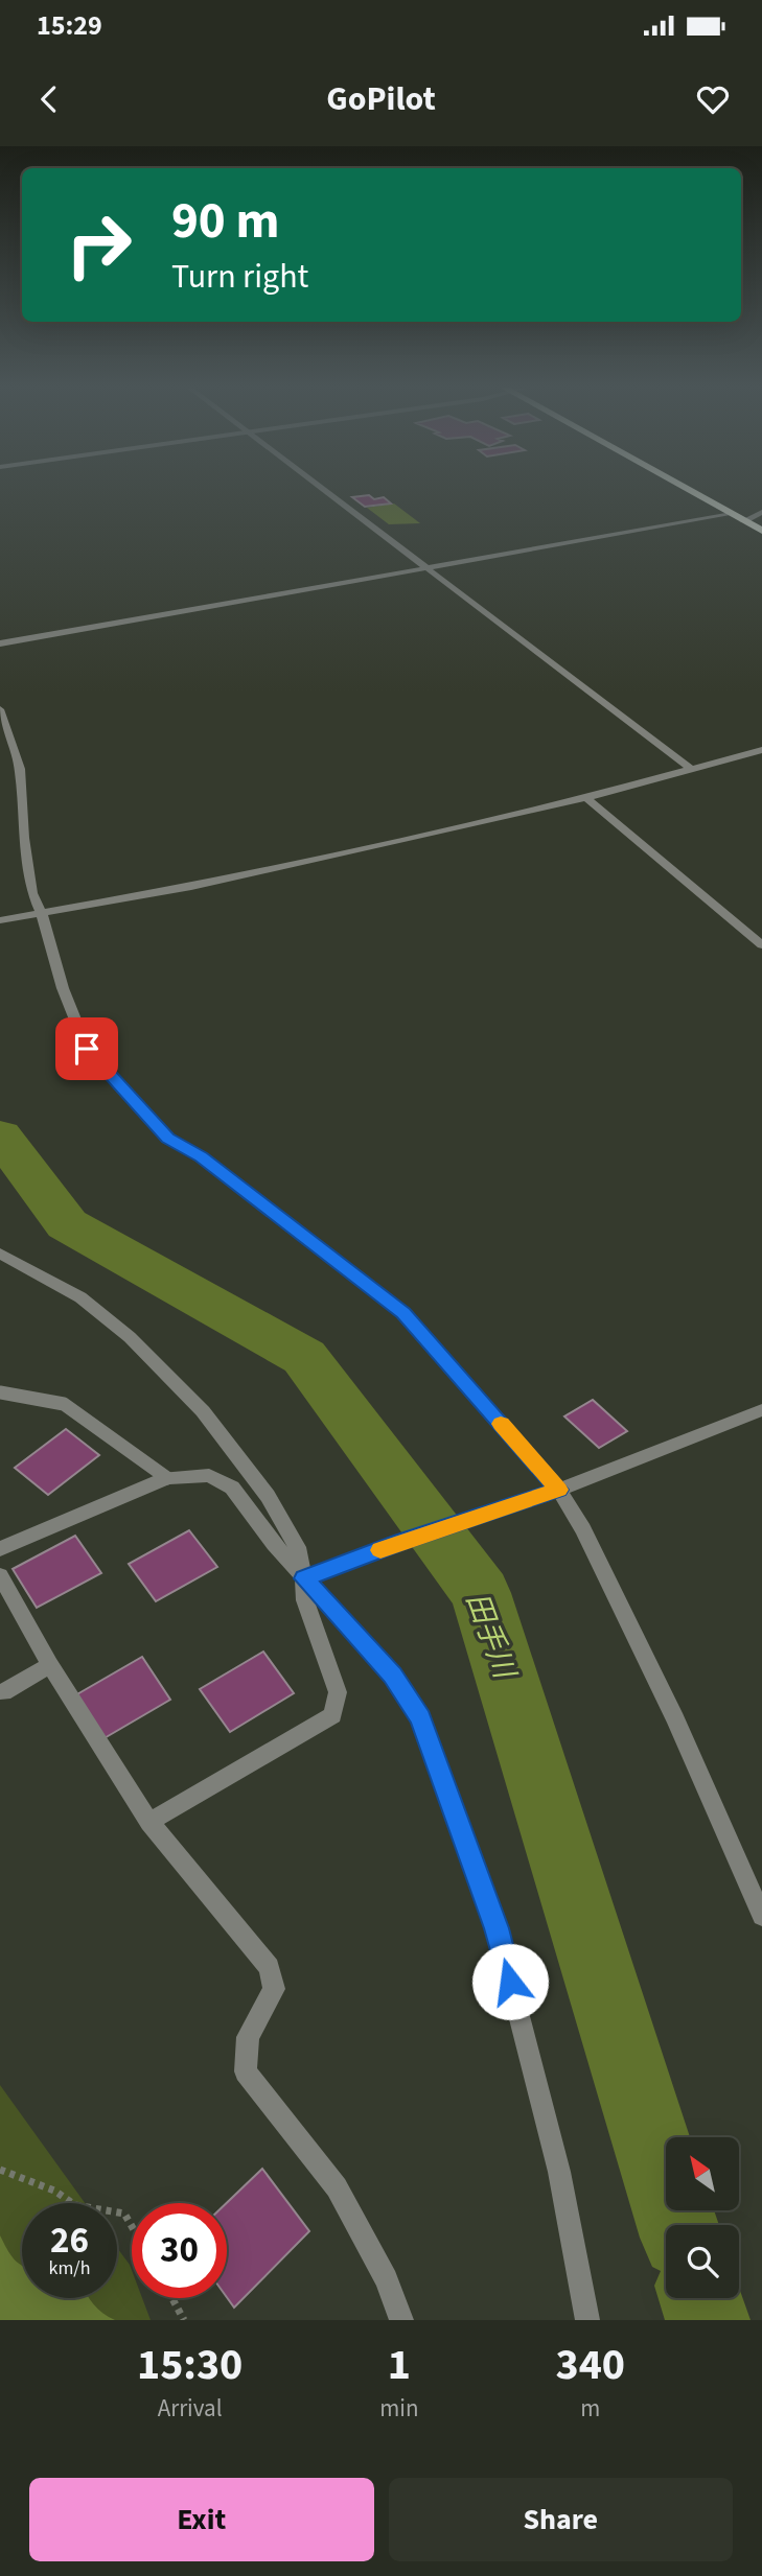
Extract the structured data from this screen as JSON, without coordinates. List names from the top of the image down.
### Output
{
  "water": ["田手川"],
  "north": "top left",
  "page": {
    "status": "15:29",
    "header": "GoPilot",
    "turn": ["90 m", "Turn right"],
    "speed": "26 km/h",
    "limit": "30",
    "eta": [
      "15:30",
      "Arrival",
      "1",
      "min",
      "340",
      "m"
    ],
    "buttons": ["Exit", "Share"]
  }
}
